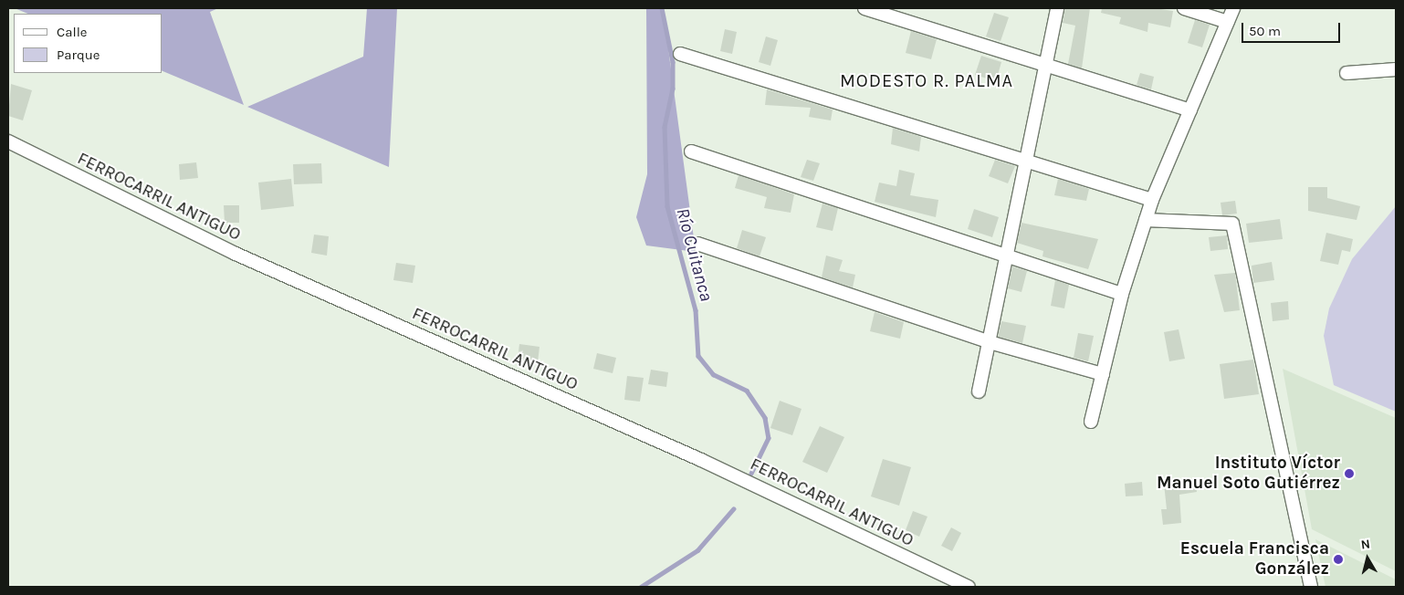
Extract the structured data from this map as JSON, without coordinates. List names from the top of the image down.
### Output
{
  "streets": {
    "street": ["FERROCARRIL ANTIGUO"]
  },
  "districts": ["MODESTO R. PALMA"],
  "water": ["Río Cuitanca"],
  "places": ["Instituto Víctor Manuel Soto Gutiérrez", "Escuela Francisca González"],
  "legend": ["Calle", "Parque"],
  "scale_bar": "50 m",
  "north": "top"
}
